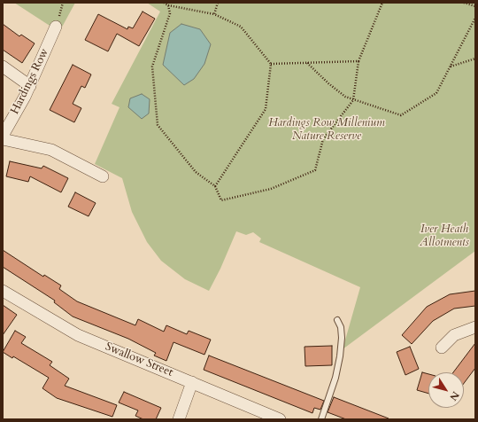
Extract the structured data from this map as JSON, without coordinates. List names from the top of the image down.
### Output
{
  "streets": {
    "street": ["Hardings Row", "Swallow Street"]
  },
  "parks": ["Hardings Row Millenium Nature Reserve", "Iver Heath Allotments"],
  "north": "bottom right"
}
